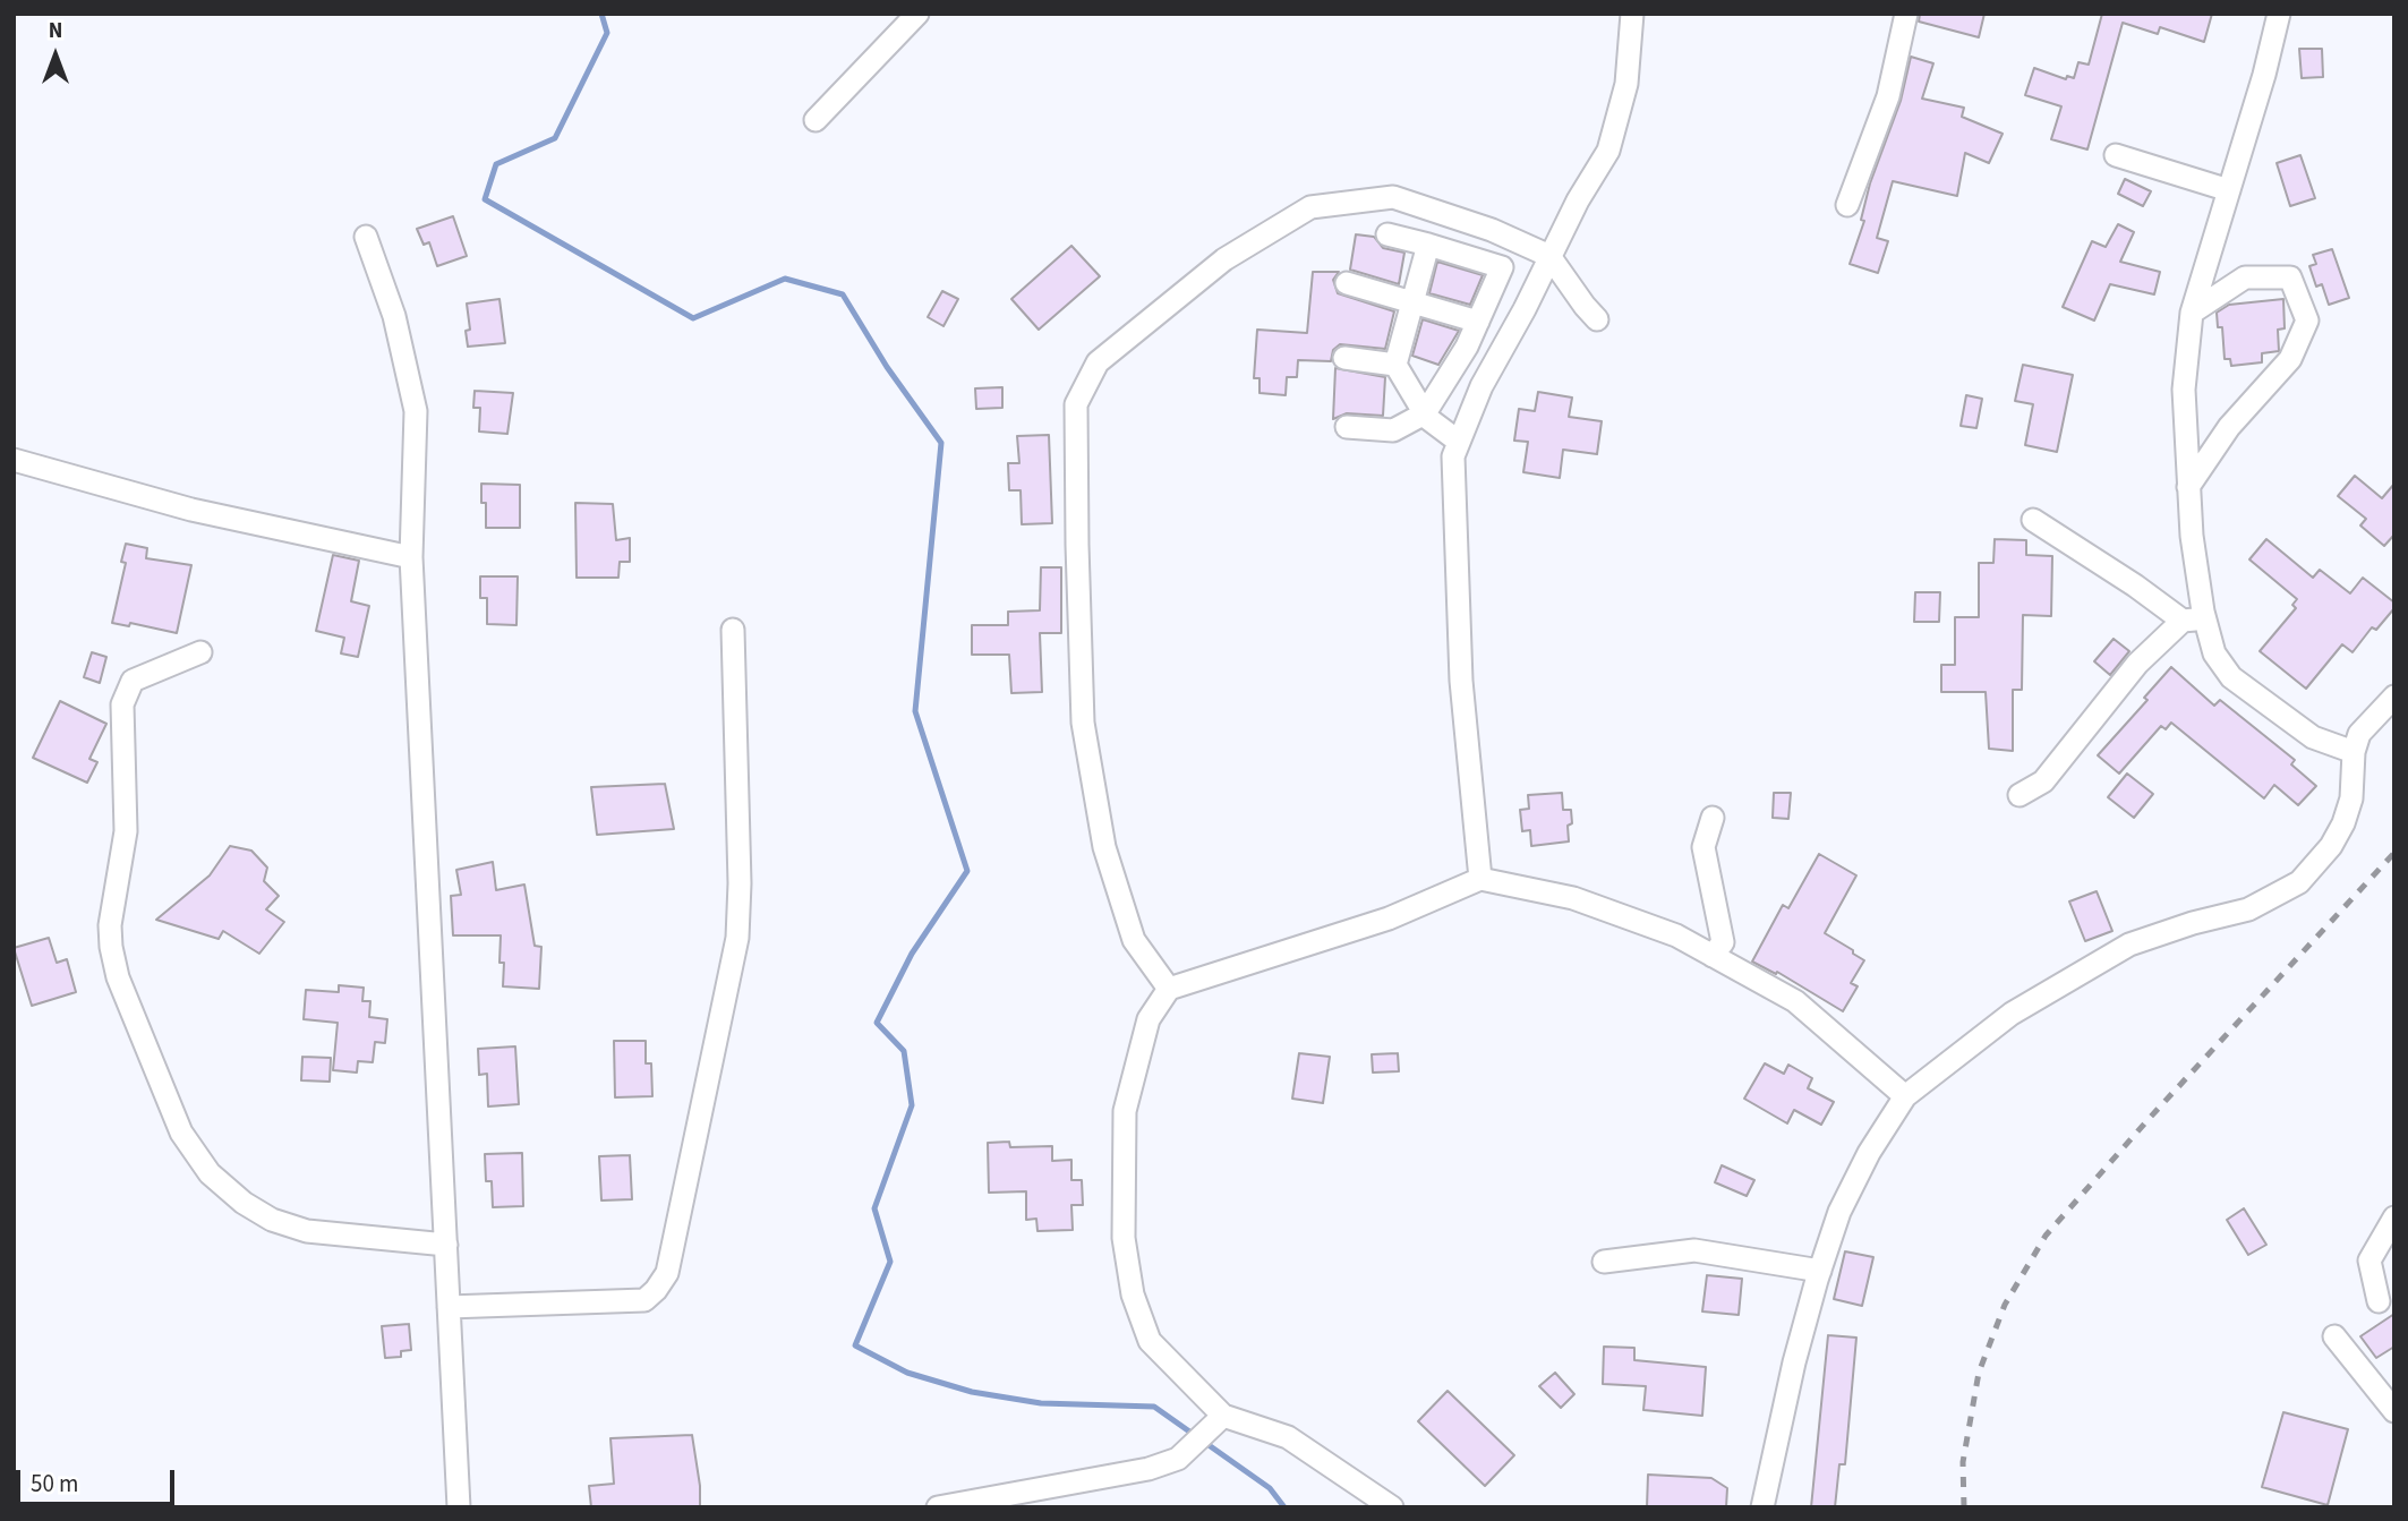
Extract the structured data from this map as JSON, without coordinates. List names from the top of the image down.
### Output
{
  "scale_bar": "50 m",
  "north": "top"
}
